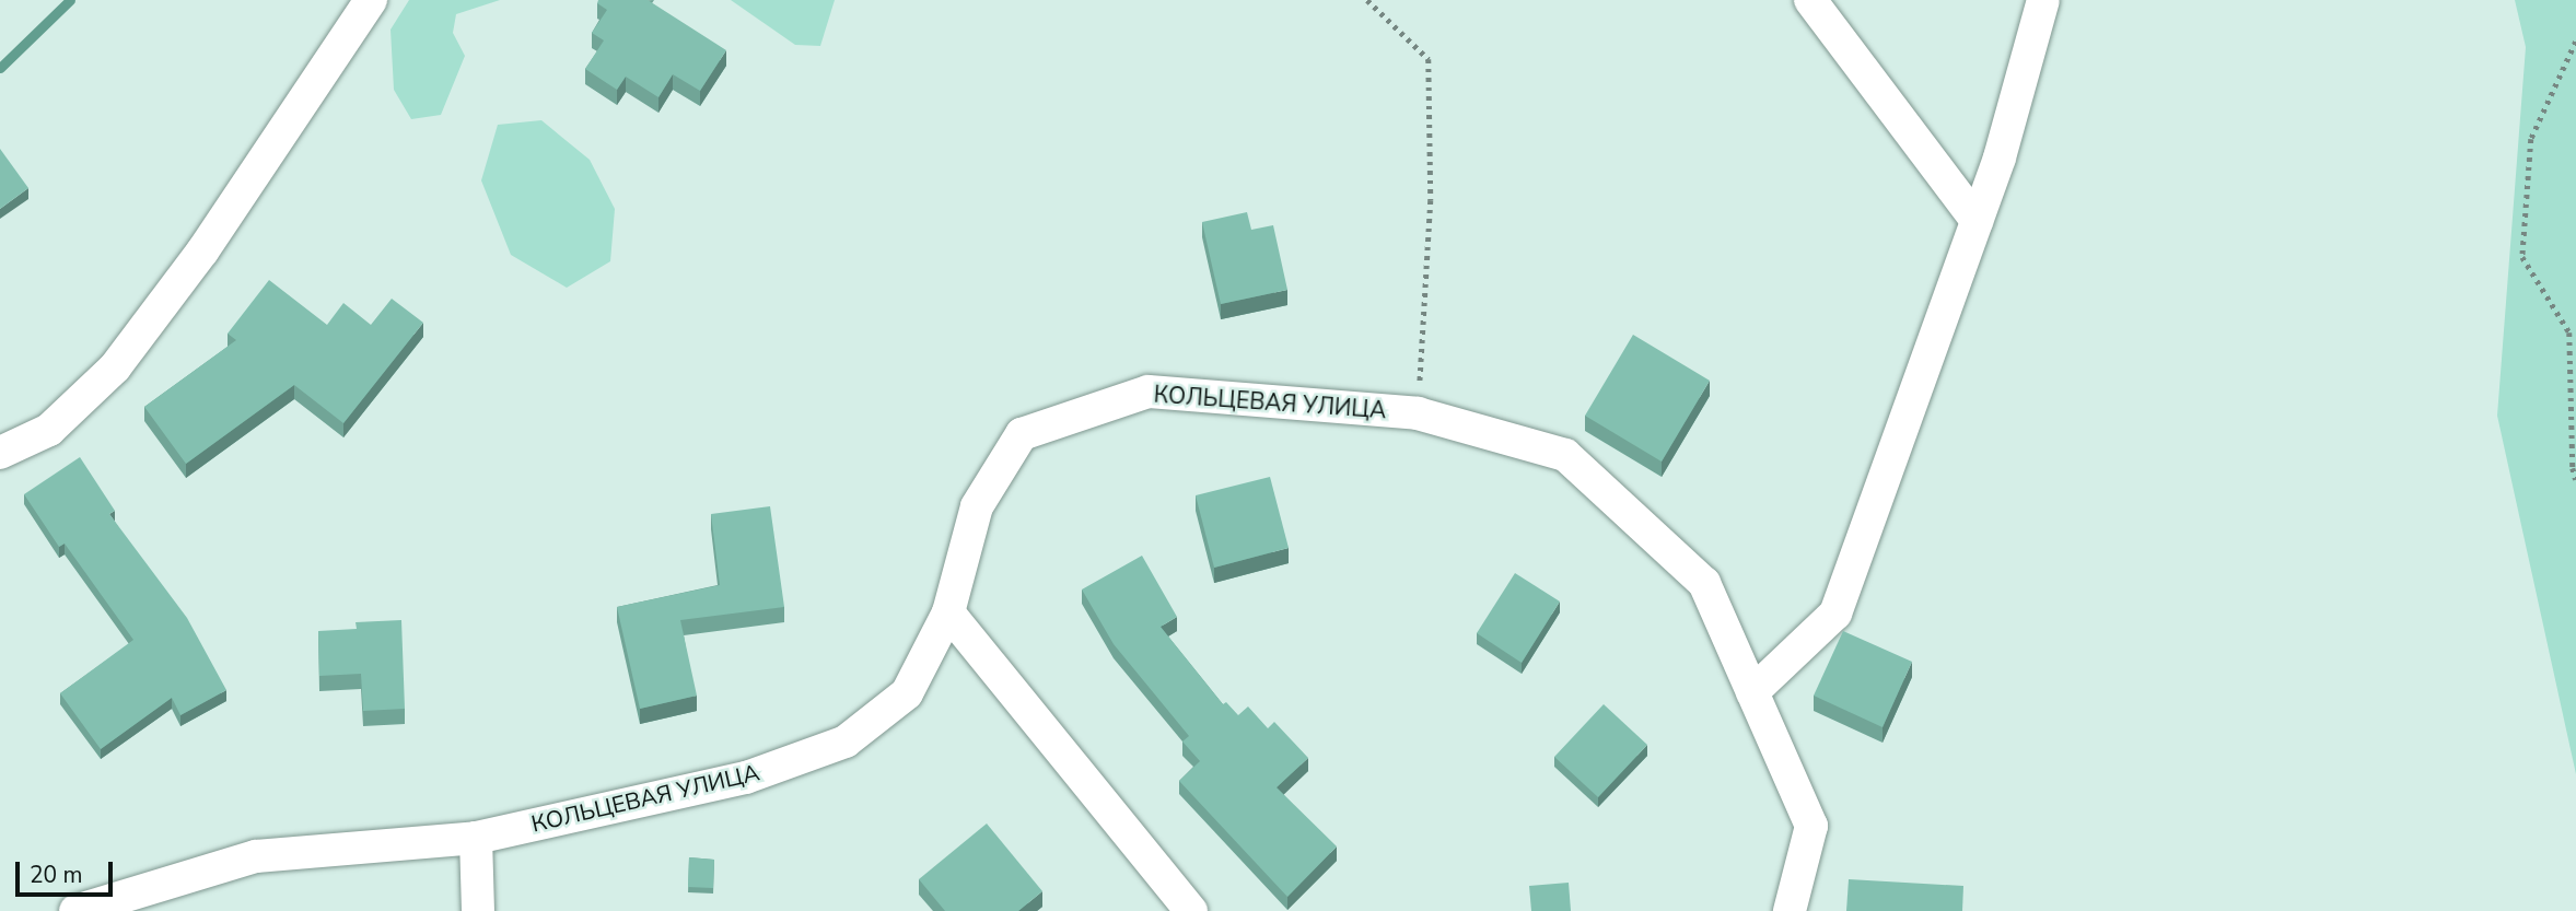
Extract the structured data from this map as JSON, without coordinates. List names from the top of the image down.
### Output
{
  "streets": {
    "street": ["КОЛЬЦЕВАЯ УЛИЦА"]
  },
  "scale_bar": "20 m"
}
